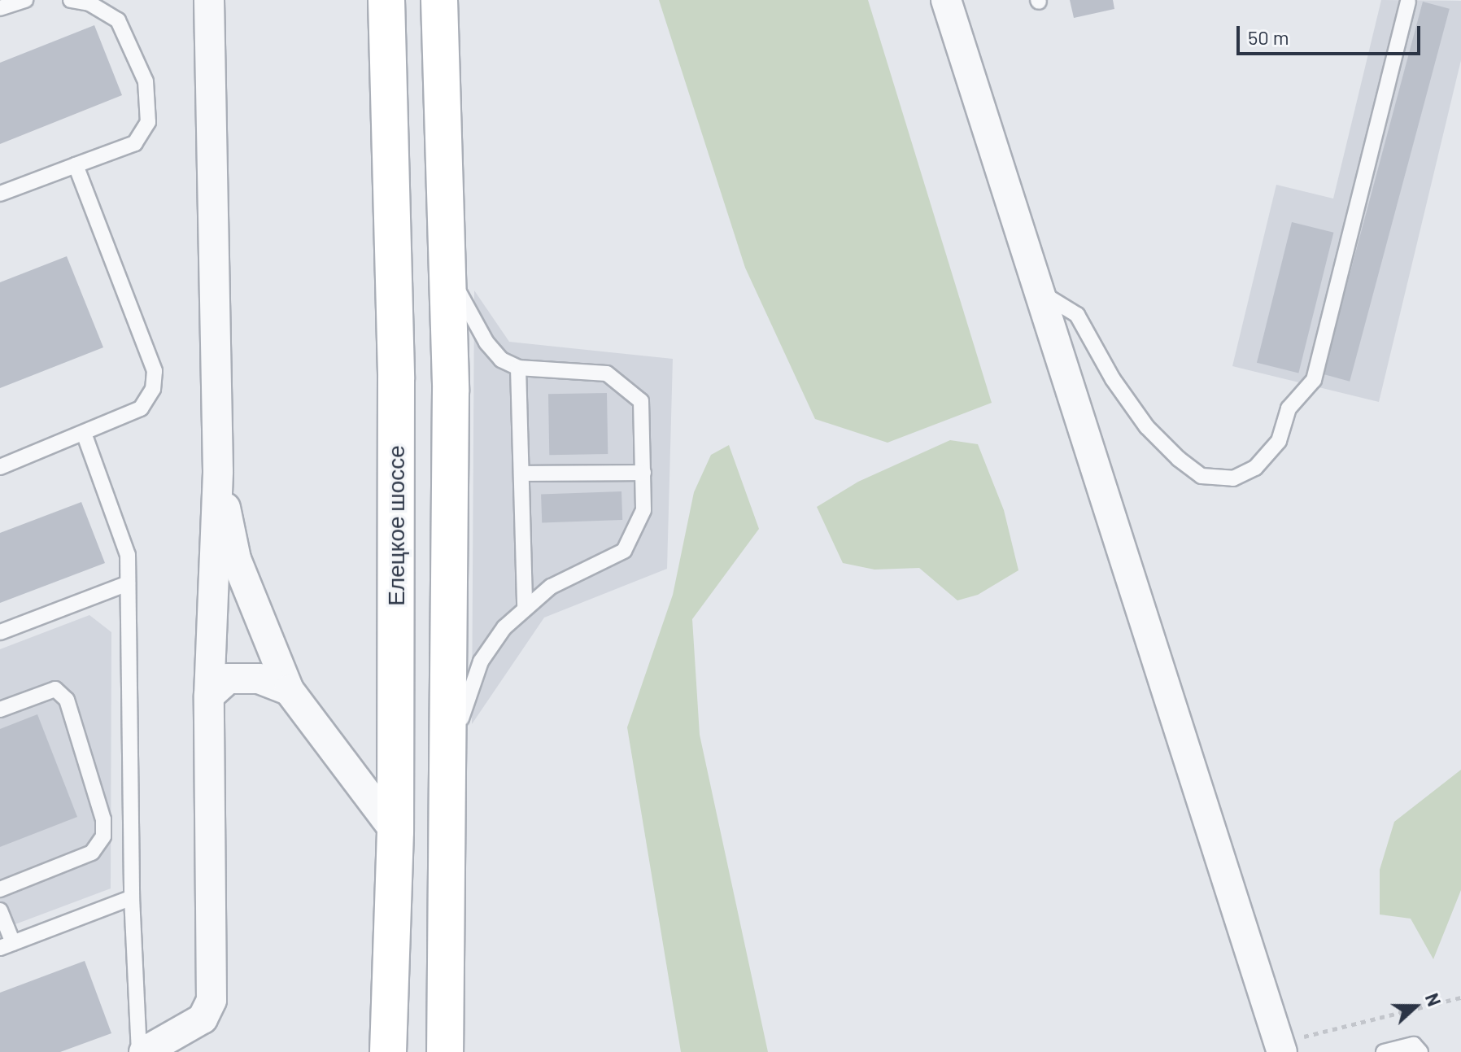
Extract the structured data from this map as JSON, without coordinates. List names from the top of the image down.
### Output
{
  "streets": {
    "main road": ["Елецкое шоссе"]
  },
  "scale_bar": "50 m",
  "north": "right"
}
